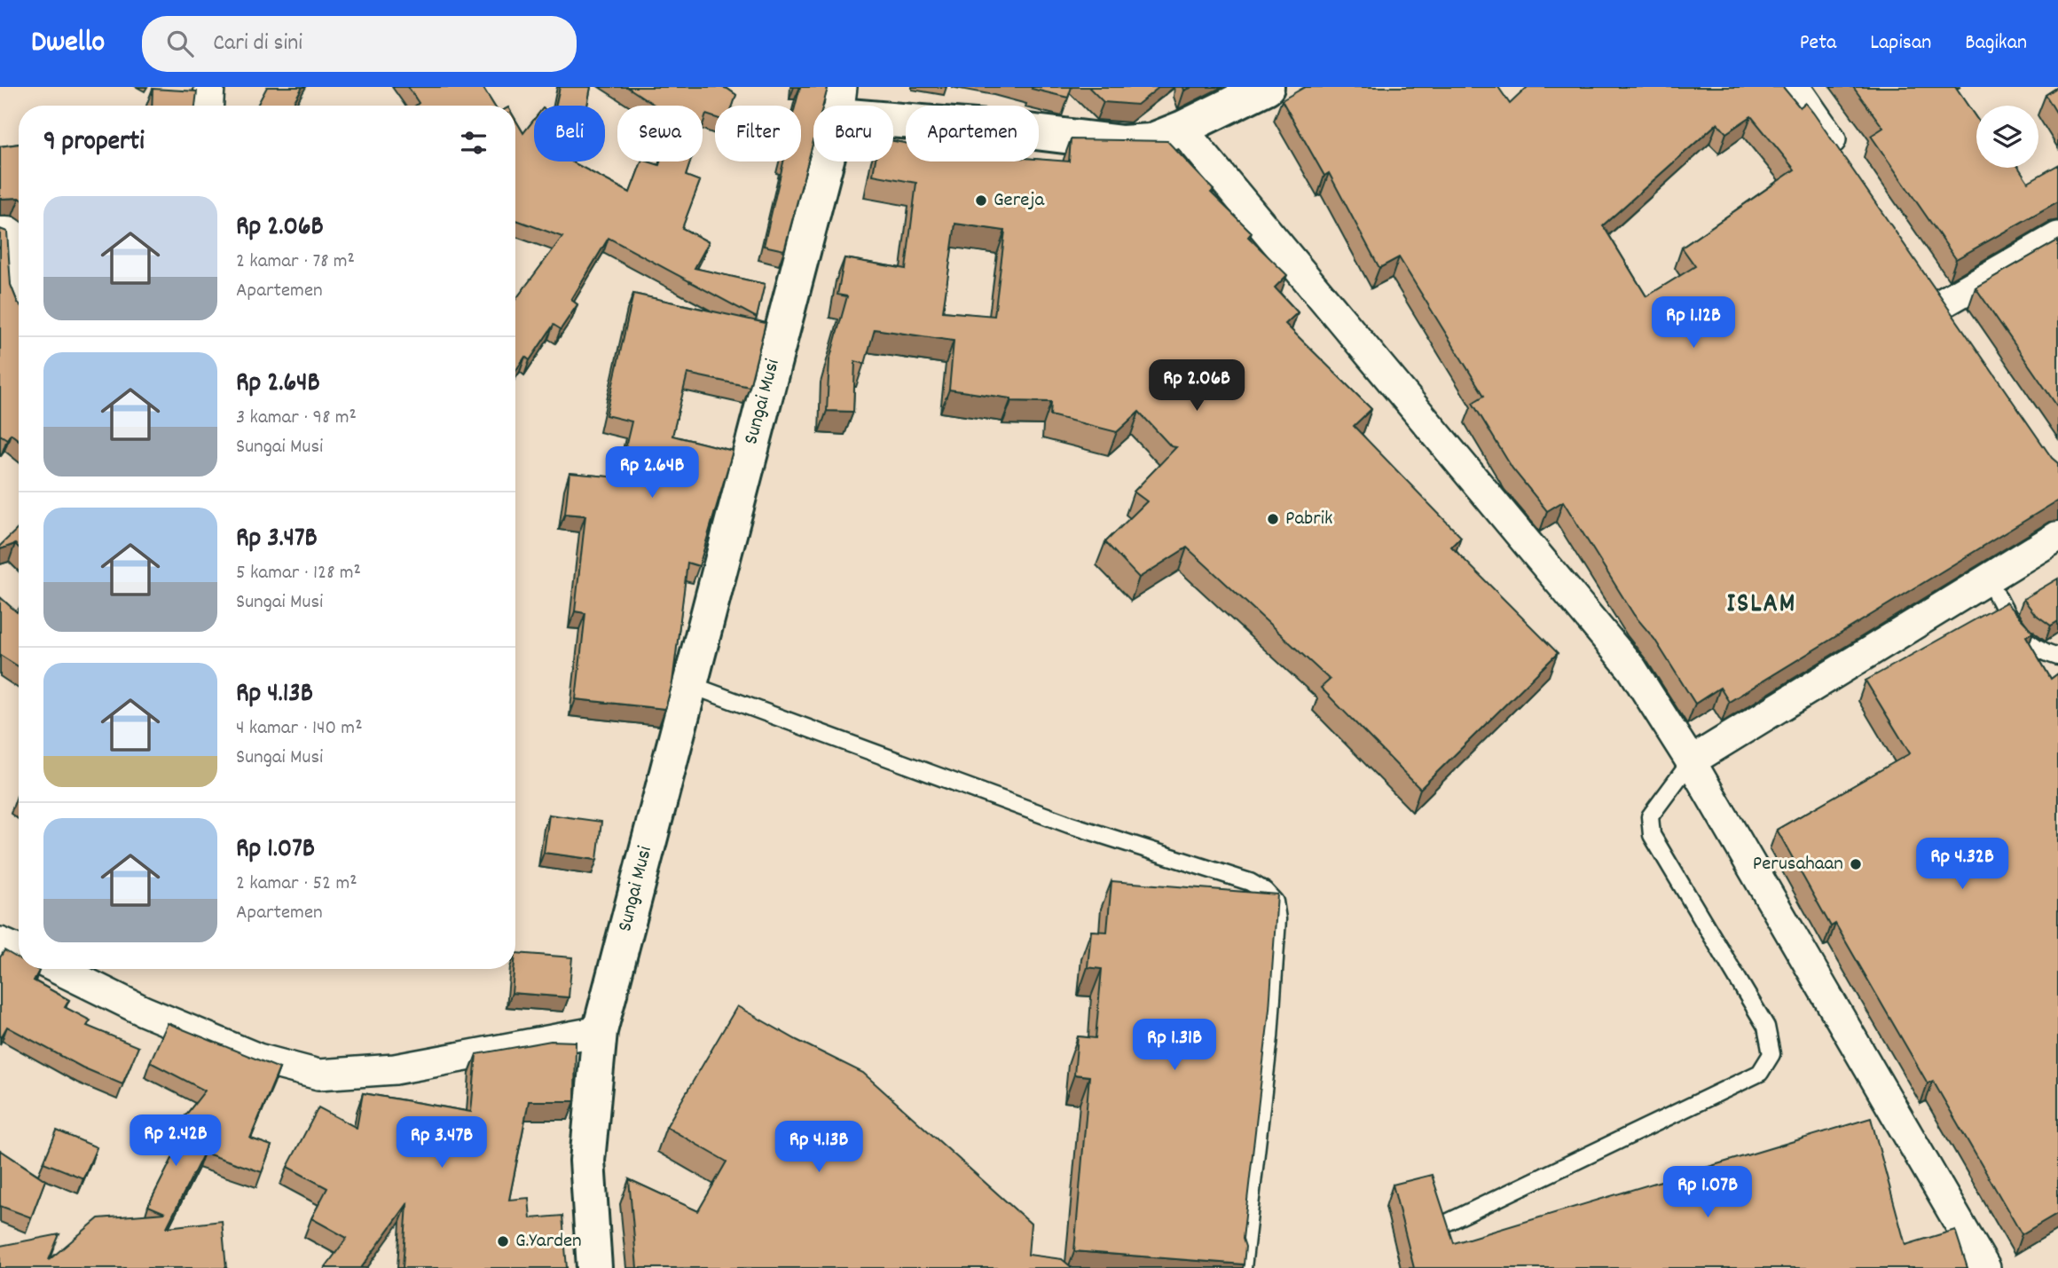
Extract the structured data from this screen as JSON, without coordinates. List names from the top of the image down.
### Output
{
  "streets": {
    "street": ["Sungai Musi"]
  },
  "districts": ["ISLAM"],
  "places": [
    "Gereja",
    "Pabrik",
    "Perusahaan",
    "G.Yarden"
  ],
  "page": {
    "header": "Dwello",
    "search": "Cari di sini",
    "nav": ["Peta", "Lapisan", "Bagikan"],
    "chip": [
      "Beli",
      "Sewa",
      "Filter",
      "Baru",
      "Apartemen"
    ],
    "heading": "9 properti",
    "list": [
      {
        "name": "Rp 2.06B",
        "note": "2 kamar · 78 m² · Apartemen"
      },
      {
        "name": "Rp 2.64B",
        "note": "3 kamar · 98 m² · Sungai Musi"
      },
      {
        "name": "Rp 3.47B",
        "note": "5 kamar · 128 m² · Sungai Musi"
      },
      {
        "name": "Rp 4.13B",
        "note": "4 kamar · 140 m² · Sungai Musi"
      },
      {
        "name": "Rp 1.07B",
        "note": "2 kamar · 52 m² · Apartemen"
      }
    ],
    "price": [
      "Rp 1.12B",
      "Rp 2.06B",
      "Rp 2.64B",
      "Rp 4.32B",
      "Rp 1.31B",
      "Rp 2.42B",
      "Rp 3.47B",
      "Rp 4.13B",
      "Rp 1.07B"
    ]
  }
}
